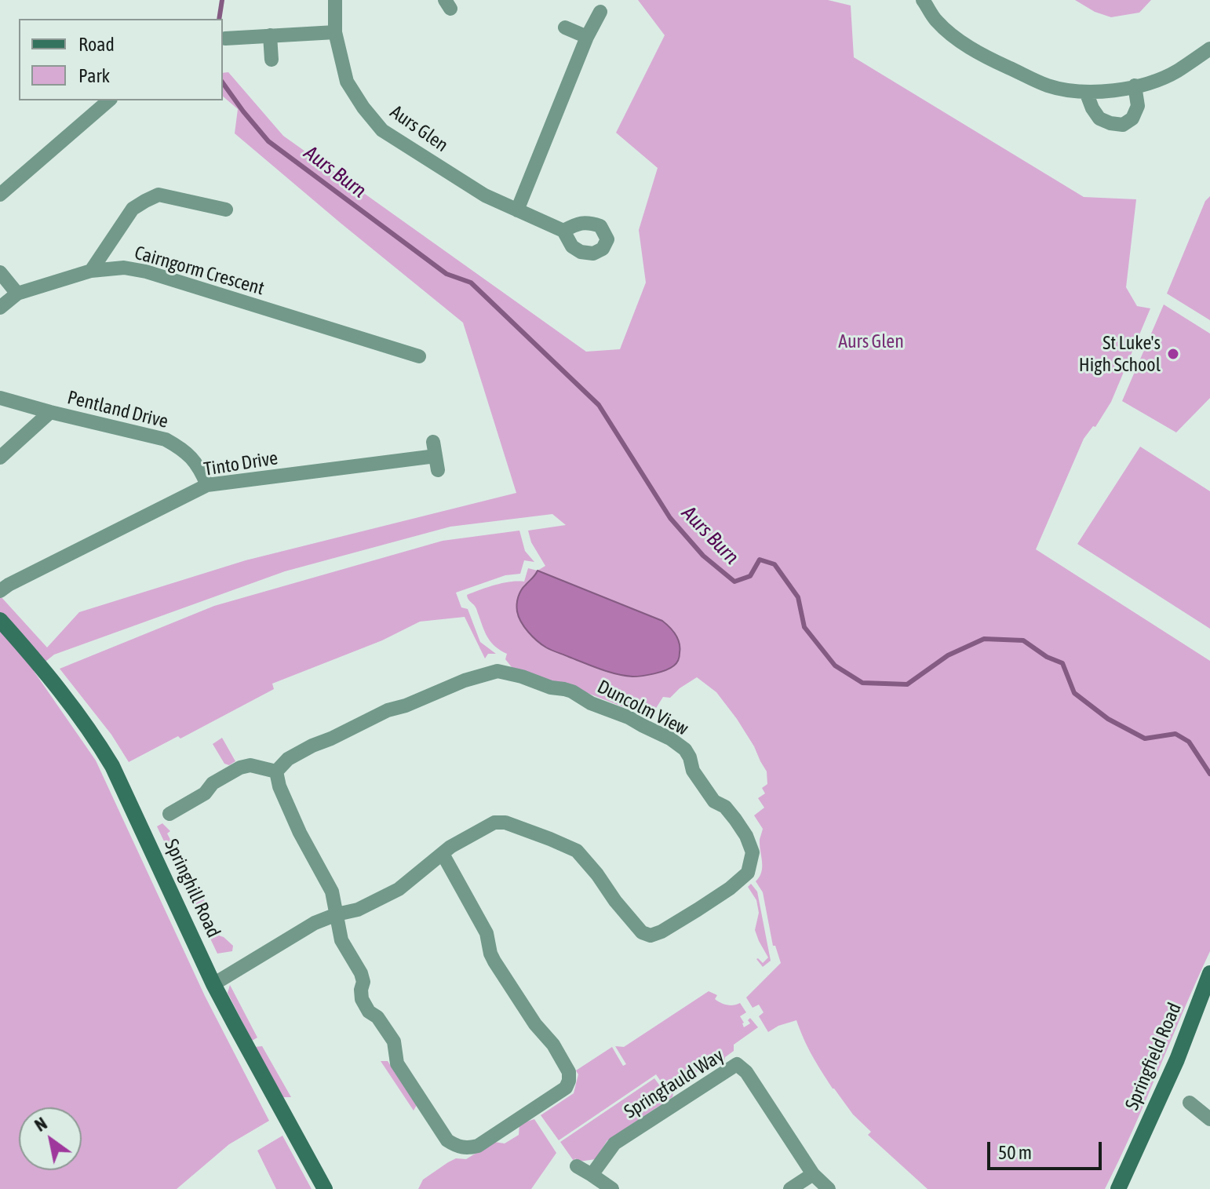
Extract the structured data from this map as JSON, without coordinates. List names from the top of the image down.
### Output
{
  "streets": {
    "street": [
      "Aurs Glen",
      "Cairngorm Crescent",
      "Pentland Drive",
      "Tinto Drive",
      "Duncolm View",
      "Springhill Road",
      "Springfield Road",
      "Springfauld Way"
    ]
  },
  "crossings": [
    ["Pentland Drive", "Tinto Drive"],
    ["Duncolm View", "Springhill Road"]
  ],
  "water": ["Aurs Burn"],
  "parks": ["Aurs Glen"],
  "places": ["St Luke's High School"],
  "legend": ["Road", "Park"],
  "scale_bar": "50 m",
  "north": "top left"
}
